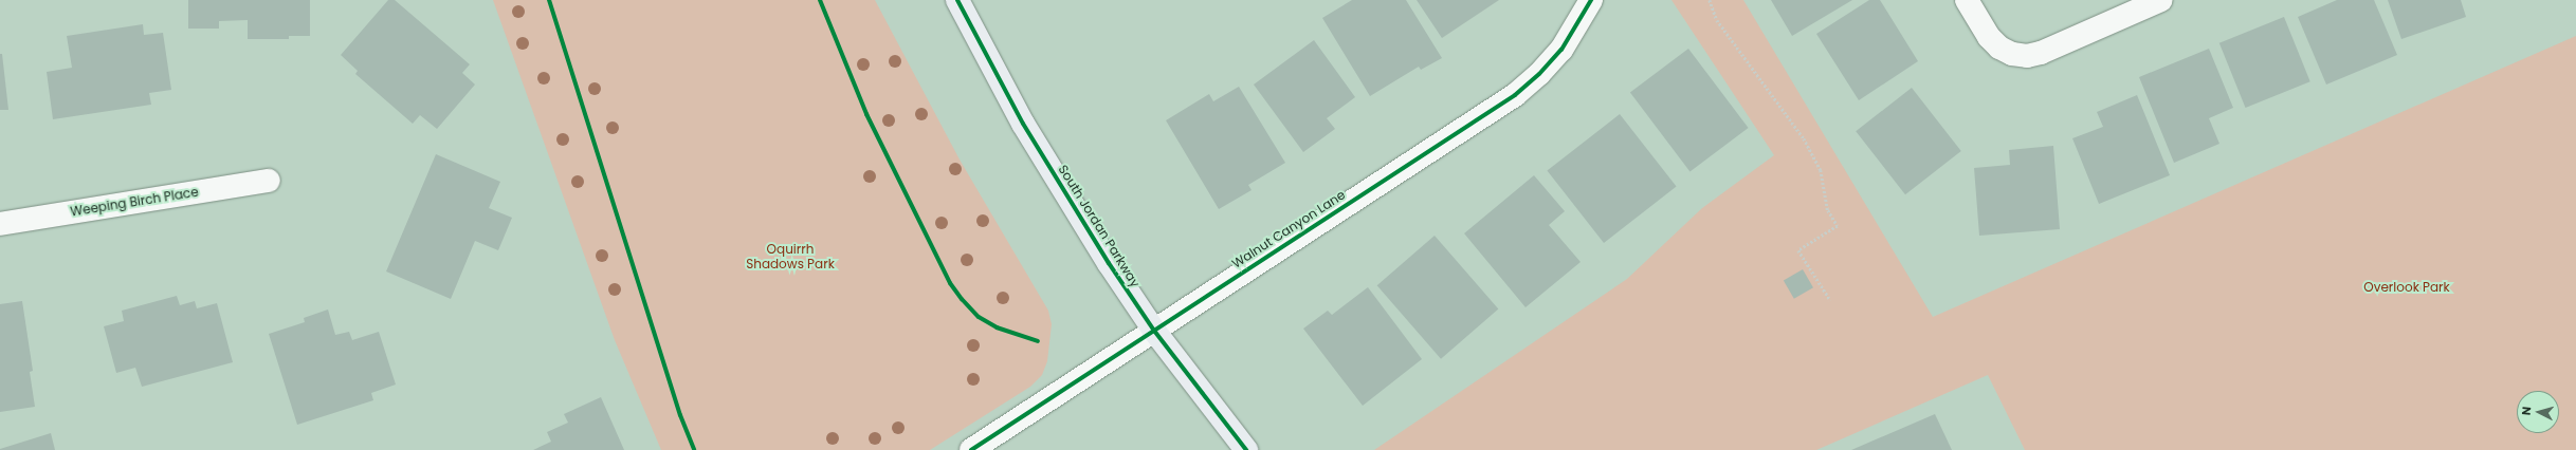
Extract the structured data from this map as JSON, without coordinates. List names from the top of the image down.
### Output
{
  "streets": {
    "main road": ["South Jordan Parkway"],
    "street": ["Weeping Birch Place", "Walnut Canyon Lane"]
  },
  "crossings": [
    ["South Jordan Parkway", "Walnut Canyon Lane"]
  ],
  "parks": ["Oquirrh Shadows Park", "Overlook Park"],
  "north": "left"
}
